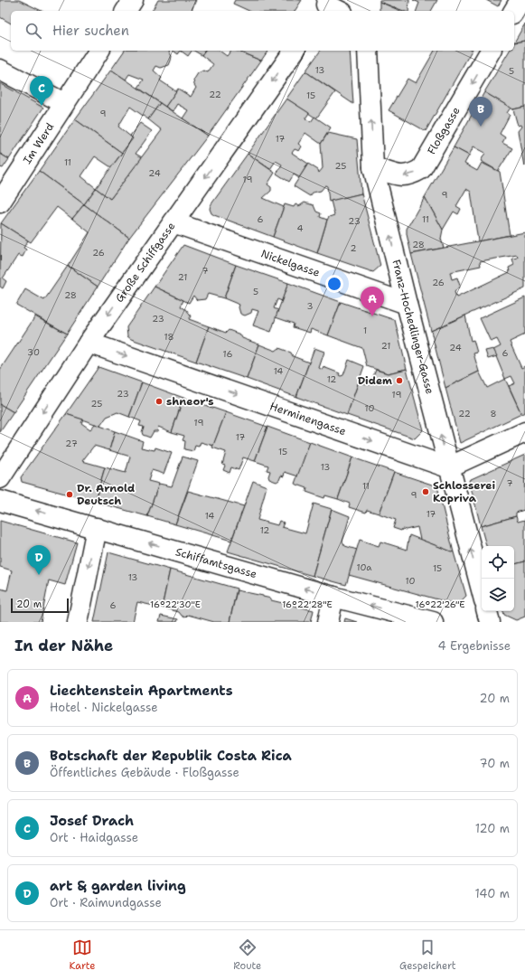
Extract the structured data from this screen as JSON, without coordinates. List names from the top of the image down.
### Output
{
  "streets": {
    "street": [
      "Floßgasse",
      "Im Werd",
      "Große Schiffgasse",
      "Nickelgasse",
      "Franz-Hochedlinger-Gasse",
      "Herminengasse",
      "Schiffamtsgasse"
    ]
  },
  "crossings": [
    ["Floßgasse", "Franz-Hochedlinger-Gasse"],
    ["Große Schiffgasse", "Nickelgasse"],
    ["Große Schiffgasse", "Herminengasse"],
    ["Nickelgasse", "Franz-Hochedlinger-Gasse"],
    ["Franz-Hochedlinger-Gasse", "Herminengasse"]
  ],
  "one_way": [
    "Floßgasse",
    "Große Schiffgasse",
    "Franz-Hochedlinger-Gasse",
    "Herminengasse",
    "Schiffamtsgasse"
  ],
  "places": [
    "Didem",
    "shneor's",
    "Schlosserei Kopriva",
    "Dr. Arnold Deutsch"
  ],
  "house_numbers": [
    "13",
    "5",
    "22",
    "15",
    "9",
    "17",
    "11",
    "25",
    "24",
    "19",
    "9",
    "6",
    "11",
    "23",
    "4",
    "28",
    "2",
    "26",
    "7",
    "21",
    "26",
    "5",
    "28",
    "3",
    "23",
    "1",
    "18",
    "21",
    "24",
    "30",
    "6",
    "16",
    "14",
    "12",
    "23",
    "19",
    "25",
    "10",
    "22",
    "8",
    "19",
    "17",
    "27",
    "15",
    "13",
    "7",
    "11",
    "9",
    "17",
    "14",
    "12",
    "10a",
    "15",
    "13",
    "10",
    "6"
  ],
  "scale_bar": "20 m",
  "page": {
    "search": "Hier suchen",
    "pins": [
      "C",
      "B",
      "A",
      "D"
    ],
    "scale": "20 m",
    "heading": ["In der Nähe", "4 Ergebnisse"],
    "list": [
      {
        "mark": "A",
        "name": "Liechtenstein Apartments",
        "note": "Hotel · Nickelgasse",
        "value": "20 m"
      },
      {
        "mark": "B",
        "name": "Botschaft der Republik Costa Rica",
        "note": "Öffentliches Gebäude · Floßgasse",
        "value": "70 m"
      },
      {
        "mark": "C",
        "name": "Josef Drach",
        "note": "Ort · Haidgasse",
        "value": "120 m"
      },
      {
        "mark": "D",
        "name": "art & garden living",
        "note": "Ort · Raimundgasse",
        "value": "140 m"
      }
    ],
    "nav": ["Karte", "Route", "Gespeichert"]
  },
  "coordinates": ["16°22'28\"E", "16°22'26\"E", "16°22'30\"E"]
}
